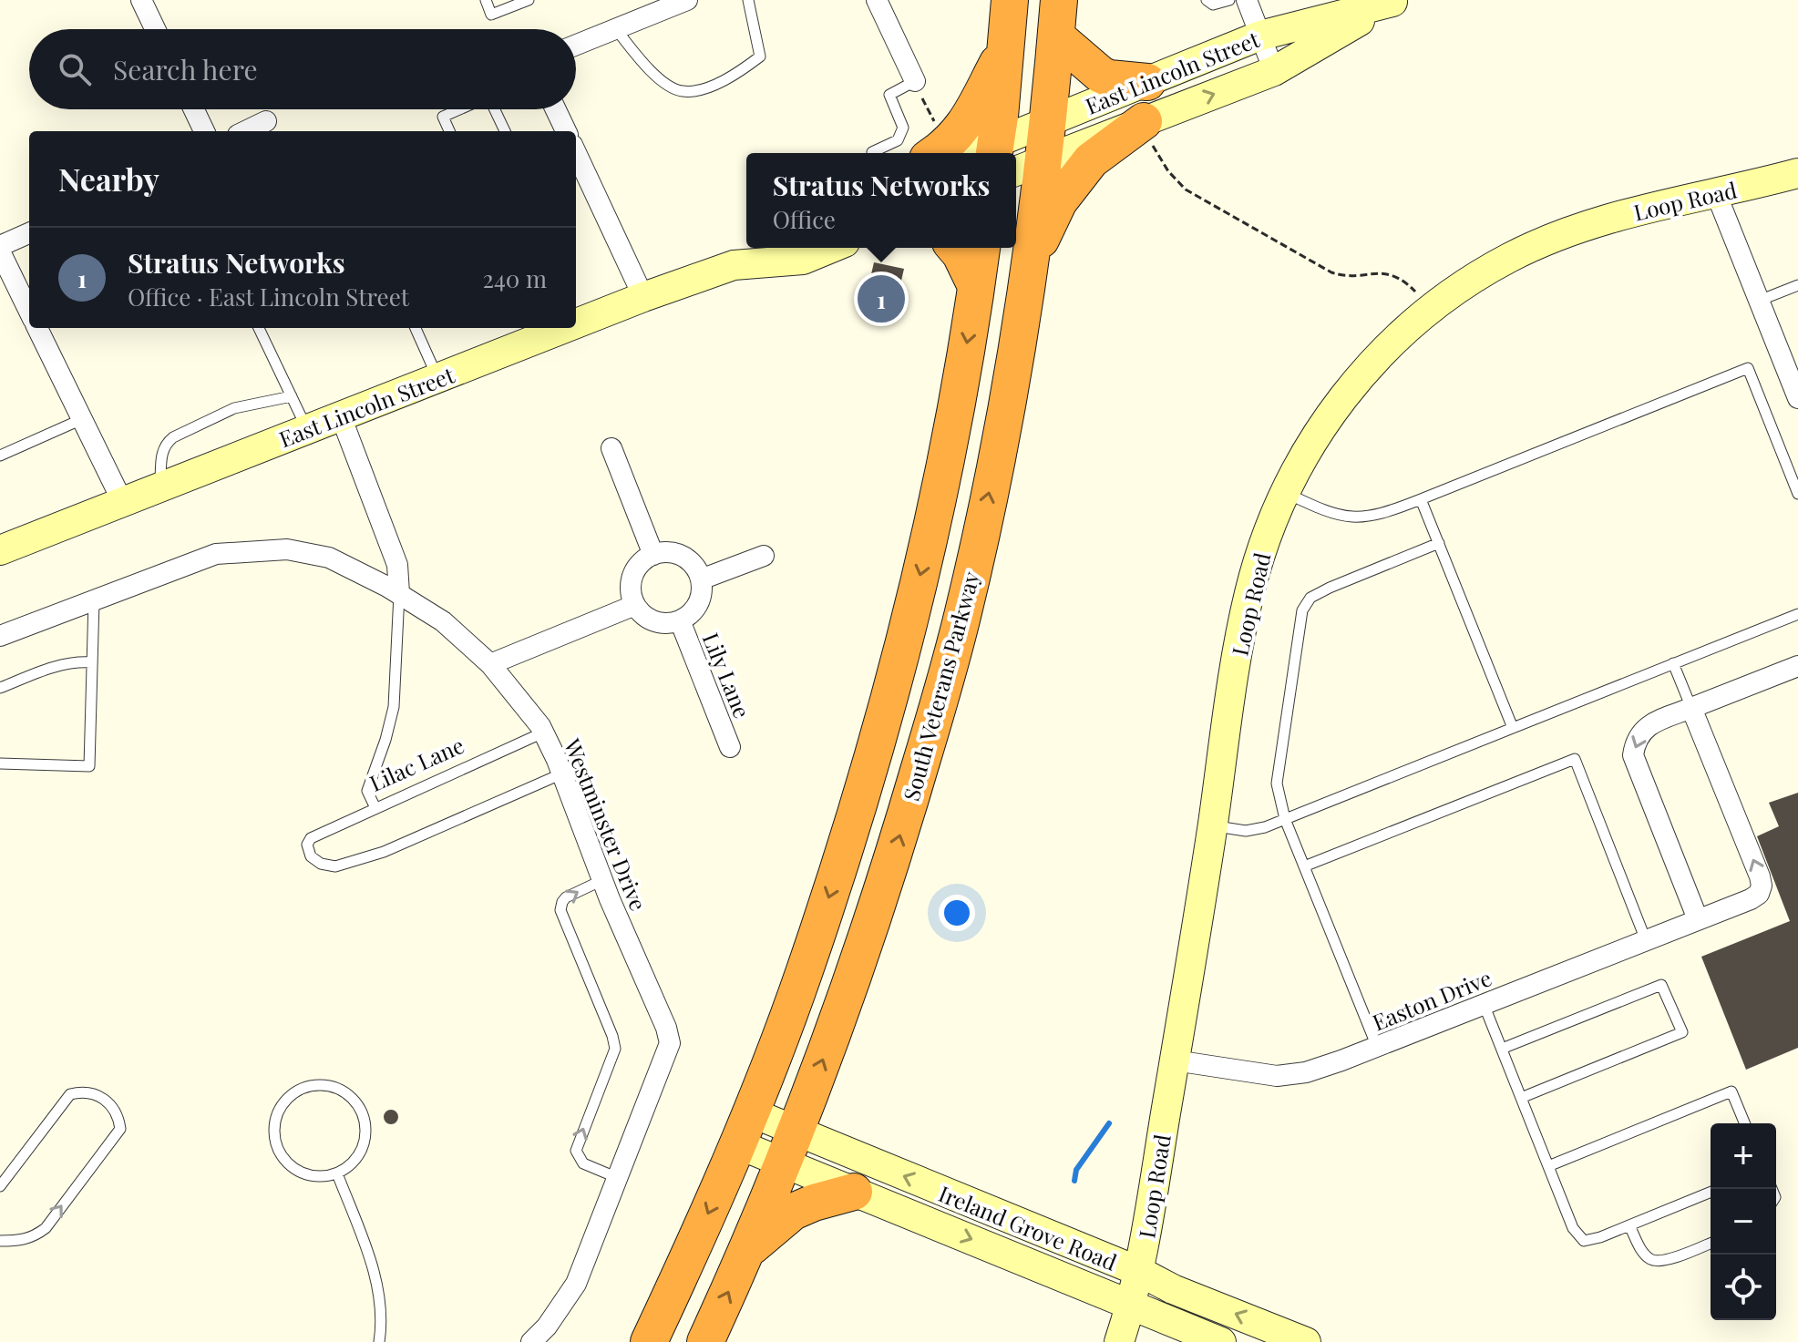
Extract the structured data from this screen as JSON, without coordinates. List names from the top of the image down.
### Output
{
  "streets": {
    "highway": ["South Veterans Parkway"],
    "main road": ["East Lincoln Street", "Loop Road", "Ireland Grove Road"],
    "street": ["Lily Lane", "Westminster Drive", "Easton Drive"],
    "lane": ["Lilac Lane"]
  },
  "crossings": [
    ["East Lincoln Street", "South Veterans Parkway"],
    ["Loop Road", "Easton Drive"],
    ["Loop Road", "Ireland Grove Road"],
    ["South Veterans Parkway", "Ireland Grove Road"],
    ["Lilac Lane", "Westminster Drive"]
  ],
  "page": {
    "search": "Search here",
    "heading": "Nearby",
    "popup": ["Stratus Networks", "Office"],
    "list": [
      {
        "mark": "1",
        "name": "Stratus Networks",
        "note": "Office · East Lincoln Street",
        "value": "240 m"
      }
    ],
    "pins": "1",
    "map_buttons": ["+", "−"]
  }
}
